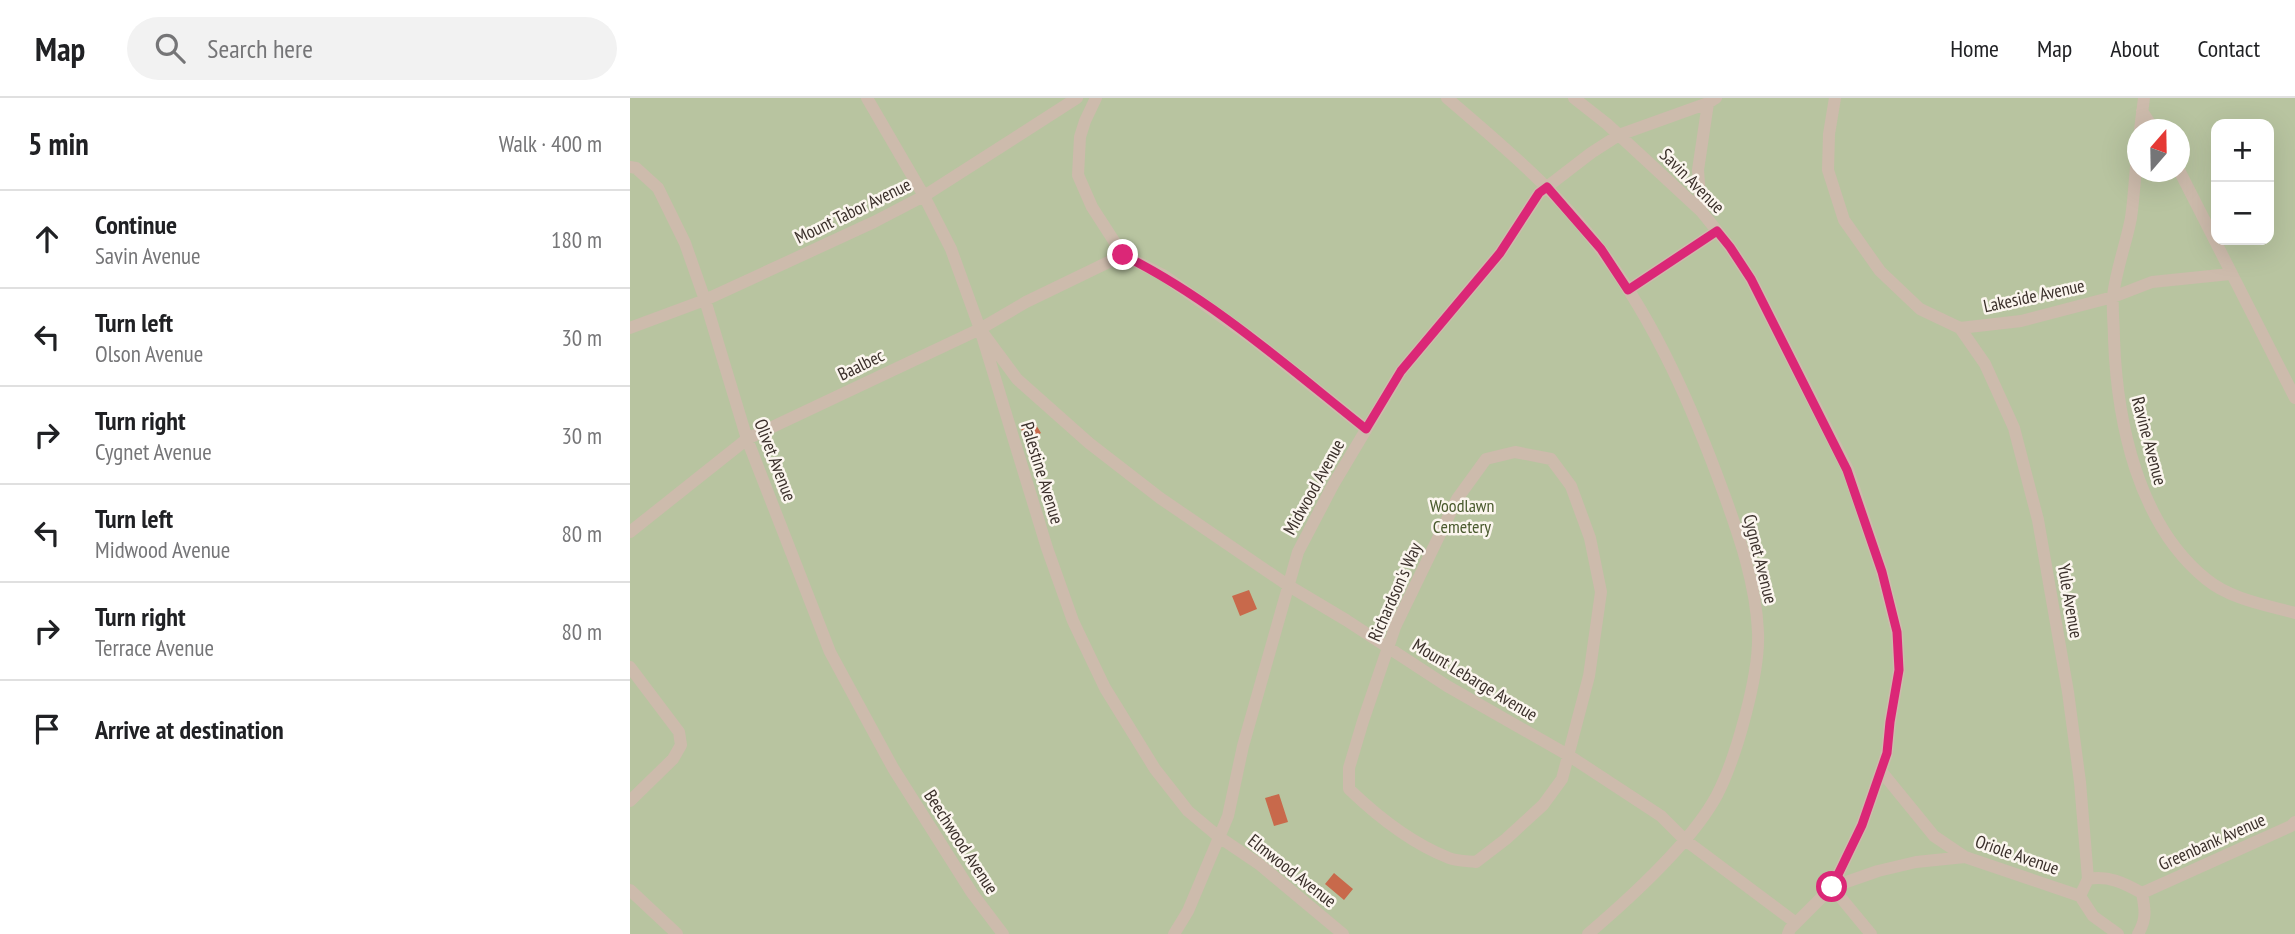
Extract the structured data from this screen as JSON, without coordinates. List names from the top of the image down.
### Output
{
  "streets": {
    "lane": [
      "Savin Avenue",
      "Mount Tabor Avenue",
      "Lakeside Avenue",
      "Baalbec",
      "Ravine Avenue",
      "Olivet Avenue",
      "Palestine Avenue",
      "Midwood Avenue",
      "Cygnet Avenue",
      "Richardson's Way",
      "Yule Avenue",
      "Mount Lebarge Avenue",
      "Beechwood Avenue",
      "Greenbank Avenue",
      "Oriole Avenue",
      "Elmwood Avenue"
    ]
  },
  "crossings": [
    ["Savin Avenue", "Midwood Avenue"],
    ["Savin Avenue", "Mount Lebarge Avenue"],
    ["Savin Avenue", "Oriole Avenue"],
    ["Mount Tabor Avenue", "Olivet Avenue"],
    ["Mount Tabor Avenue", "Palestine Avenue"],
    ["Lakeside Avenue", "Ravine Avenue"],
    ["Lakeside Avenue", "Yule Avenue"],
    ["Baalbec", "Olivet Avenue"],
    ["Baalbec", "Palestine Avenue"],
    ["Baalbec", "Mount Lebarge Avenue"],
    ["Olivet Avenue", "Beechwood Avenue"],
    ["Palestine Avenue", "Midwood Avenue"],
    ["Palestine Avenue", "Mount Lebarge Avenue"],
    ["Palestine Avenue", "Elmwood Avenue"],
    ["Midwood Avenue", "Cygnet Avenue"],
    ["Midwood Avenue", "Mount Lebarge Avenue"],
    ["Midwood Avenue", "Elmwood Avenue"],
    ["Cygnet Avenue", "Mount Lebarge Avenue"],
    ["Richardson's Way", "Mount Lebarge Avenue"],
    ["Yule Avenue", "Oriole Avenue"]
  ],
  "parks": ["Woodlawn Cemetery"],
  "north": "top",
  "page": {
    "header": "Map",
    "search": "Search here",
    "nav": [
      "Home",
      "Map",
      "About",
      "Contact"
    ],
    "heading": ["5 min", "Walk · 400 m"],
    "map_buttons": ["+", "−"],
    "list": [
      ["Continue", "Savin Avenue", "180 m"],
      ["Turn left", "Olson Avenue", "30 m"],
      ["Turn right", "Cygnet Avenue", "30 m"],
      ["Turn left", "Midwood Avenue", "80 m"],
      ["Turn right", "Terrace Avenue", "80 m"],
      "Arrive at destination"
    ]
  }
}
